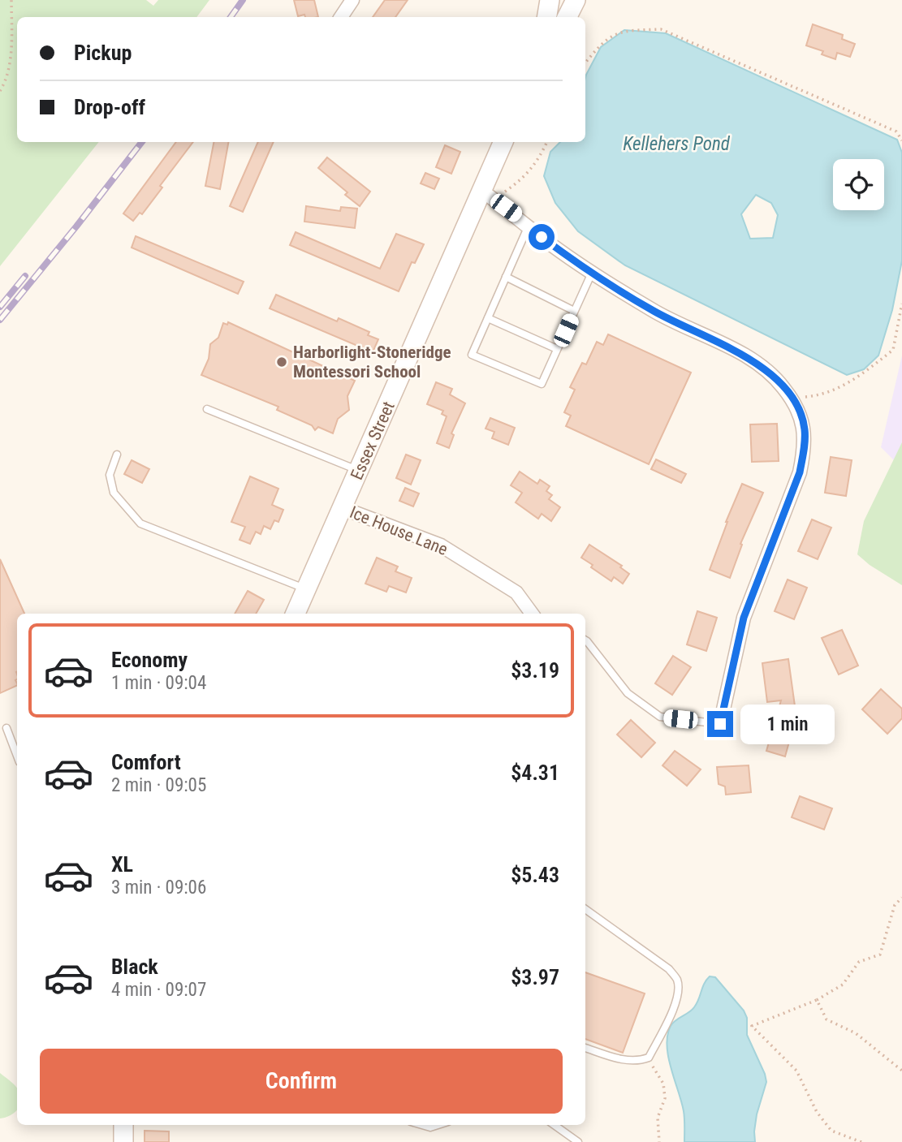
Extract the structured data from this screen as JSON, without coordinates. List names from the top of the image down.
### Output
{
  "streets": {
    "main road": ["Essex Street"],
    "street": ["Ice House Lane"]
  },
  "crossings": [
    ["Essex Street", "Ice House Lane"]
  ],
  "water": ["Kellehers Pond"],
  "places": ["Harborlight-Stoneridge Montessori School"],
  "page": {
    "banner": ["Pickup", "Drop-off"],
    "list": [
      {
        "name": "Economy",
        "note": "1 min · 09:04",
        "value": "$3.19"
      },
      {
        "name": "Comfort",
        "note": "2 min · 09:05",
        "value": "$4.31"
      },
      {
        "name": "XL",
        "note": "3 min · 09:06",
        "value": "$5.43"
      },
      {
        "name": "Black",
        "note": "4 min · 09:07",
        "value": "$3.97"
      }
    ],
    "bubble": "1 min",
    "buttons": "Confirm"
  }
}
